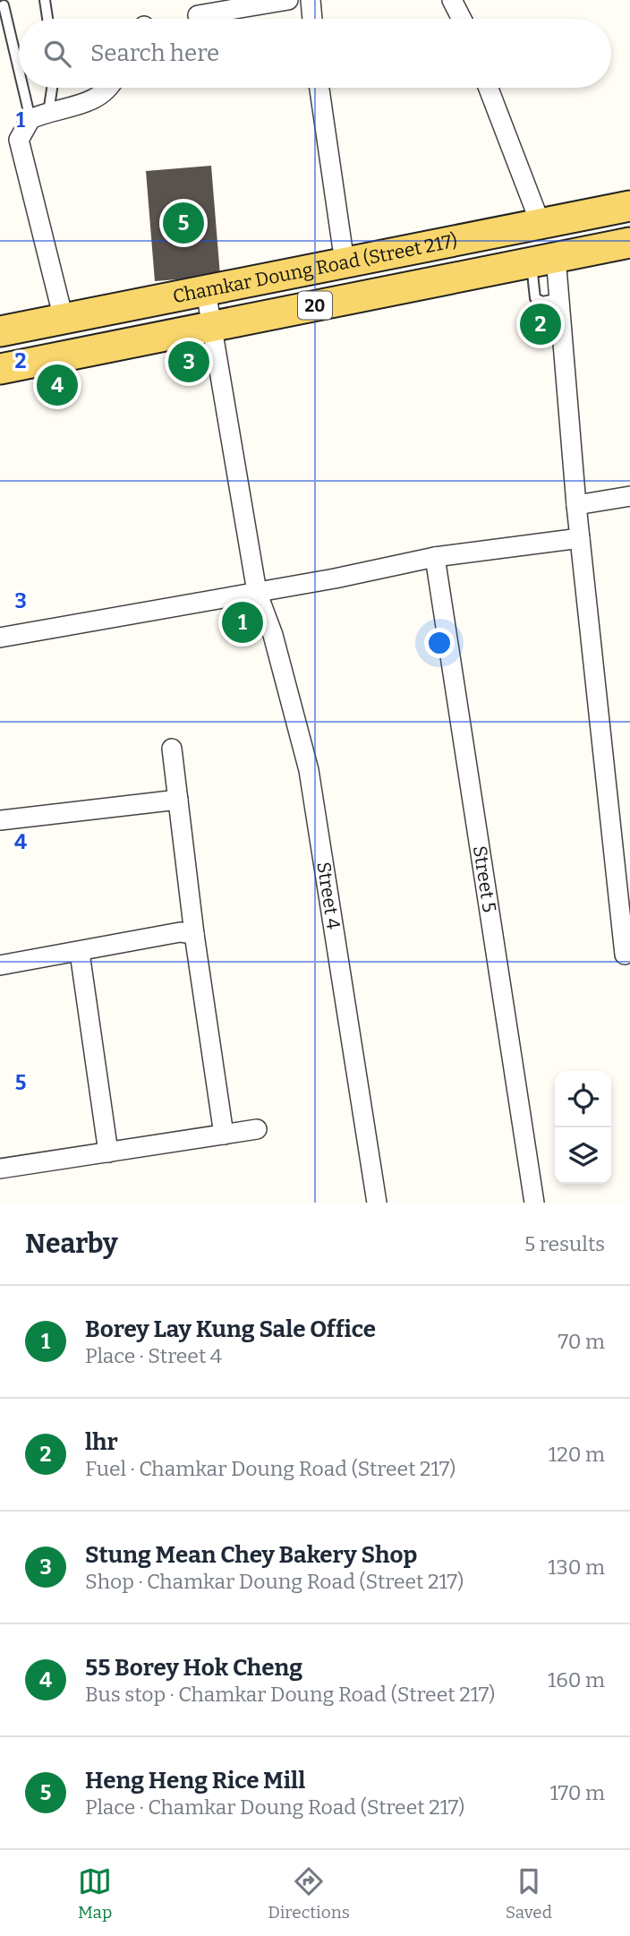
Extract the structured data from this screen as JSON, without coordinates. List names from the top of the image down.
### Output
{
  "streets": {
    "main road": ["Chamkar Doung Road (Street 217)", "20"],
    "street": ["Street 5", "Street 4"]
  },
  "crossings": [
    ["Chamkar Doung Road (Street 217)", "Street 4"]
  ],
  "page": {
    "search": "Search here",
    "pins": [
      "5",
      "2",
      "3",
      "4",
      "1"
    ],
    "heading": ["Nearby", "5 results"],
    "list": [
      {
        "mark": "1",
        "name": "Borey Lay Kung Sale Office",
        "note": "Place · Street 4",
        "value": "70 m"
      },
      {
        "mark": "2",
        "name": "lhr",
        "note": "Fuel · Chamkar Doung Road (Street 217)",
        "value": "120 m"
      },
      {
        "mark": "3",
        "name": "Stung Mean Chey Bakery Shop",
        "note": "Shop · Chamkar Doung Road (Street 217)",
        "value": "130 m"
      },
      {
        "mark": "4",
        "name": "55 Borey Hok Cheng",
        "note": "Bus stop · Chamkar Doung Road (Street 217)",
        "value": "160 m"
      },
      {
        "mark": "5",
        "name": "Heng Heng Rice Mill",
        "note": "Place · Chamkar Doung Road (Street 217)",
        "value": "170 m"
      }
    ],
    "nav": ["Map", "Directions", "Saved"]
  },
  "grid": {
    "rows": [
      "1",
      "2",
      "3",
      "4",
      "5"
    ]
  }
}
